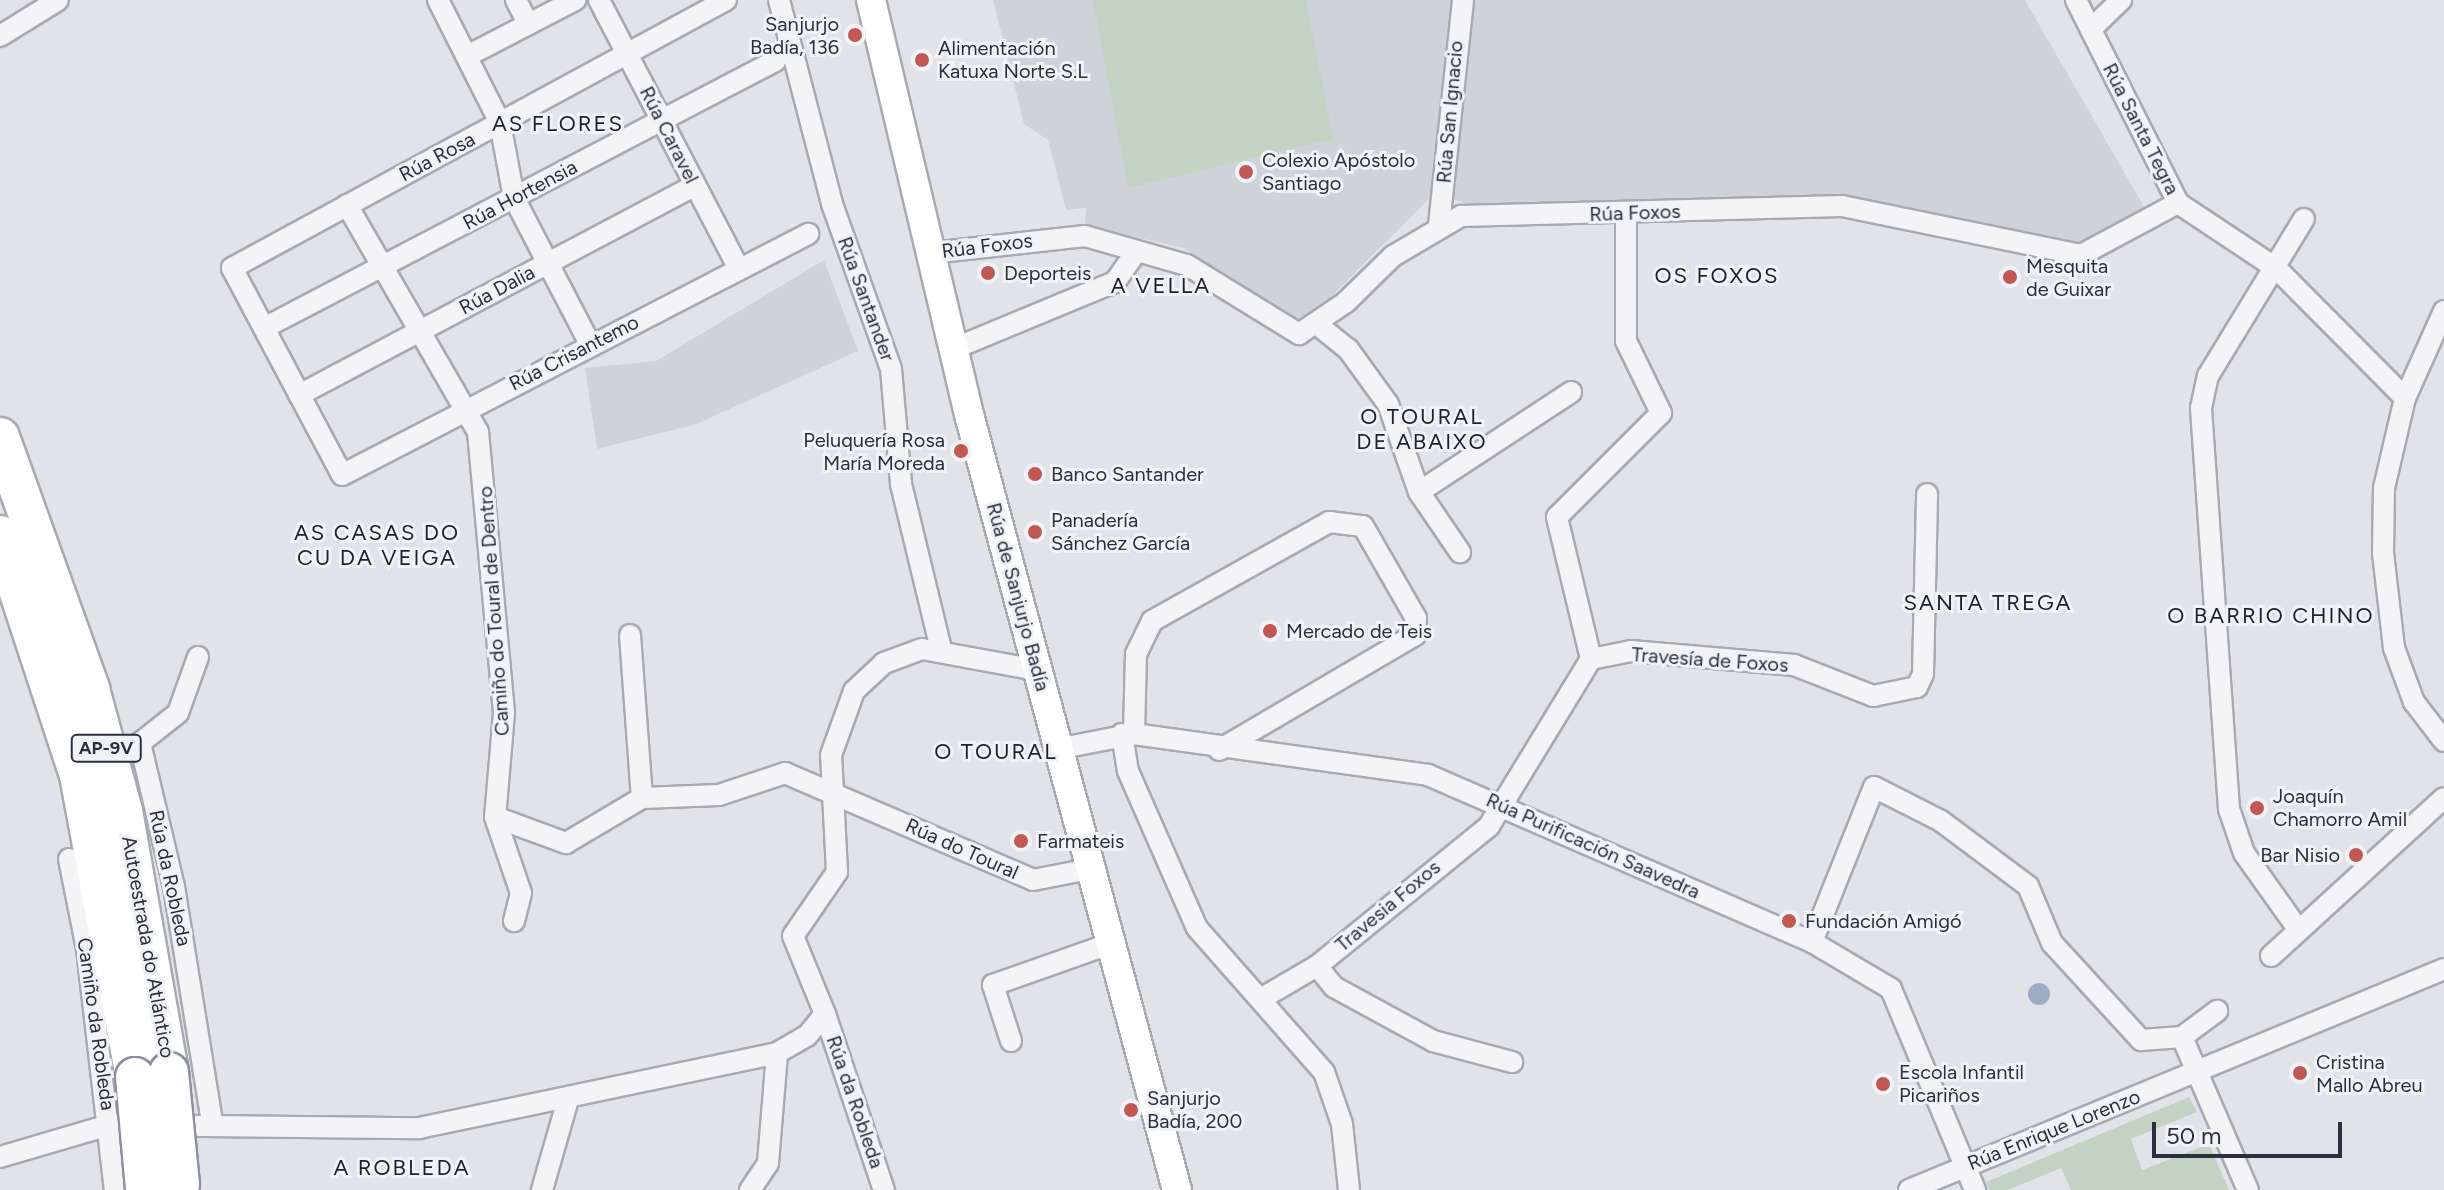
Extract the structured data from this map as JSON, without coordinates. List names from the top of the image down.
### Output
{
  "streets": {
    "highway": ["AP-9V", "Autoestrada do Atlántico"],
    "main road": ["Rúa de Sanjurjo Badía"],
    "street": [
      "Rúa San Ignacio",
      "Rúa Santa Tegra",
      "Rúa Caravel",
      "Rúa Rosa",
      "Rúa Hortensia",
      "Rúa Foxos",
      "Rúa Dalia",
      "Rúa Santander",
      "Rúa Crisantemo",
      "Camiño do Toural de Dentro",
      "Travesía de Foxos",
      "Rúa Purificación Saavedra",
      "Rúa do Toural",
      "Rúa da Robleda",
      "Travesia Foxos",
      "Camiño da Robleda",
      "Rúa Enrique Lorenzo"
    ]
  },
  "crossings": [
    ["Rúa San Ignacio", "Rúa Foxos"],
    ["Rúa Santa Tegra", "Rúa Foxos"],
    ["Rúa Caravel", "Rúa Rosa"],
    ["Rúa Caravel", "Rúa Hortensia"],
    ["Rúa Caravel", "Rúa Dalia"],
    ["Rúa Caravel", "Rúa Crisantemo"],
    ["Rúa Rosa", "Rúa Hortensia"],
    ["Rúa Foxos", "Rúa de Sanjurjo Badía"],
    ["Rúa Dalia", "Rúa Crisantemo"],
    ["Rúa Santander", "Rúa da Robleda"],
    ["Rúa Crisantemo", "Camiño do Toural de Dentro"],
    ["Rúa de Sanjurjo Badía", "Rúa Purificación Saavedra"],
    ["Rúa de Sanjurjo Badía", "Rúa do Toural"],
    ["Rúa de Sanjurjo Badía", "Rúa da Robleda"],
    ["Rúa Purificación Saavedra", "Travesia Foxos"],
    ["Rúa Purificación Saavedra", "Rúa Enrique Lorenzo"],
    ["Rúa do Toural", "Rúa da Robleda"],
    ["Rúa da Robleda", "Camiño da Robleda"]
  ],
  "districts": [
    "AS FLORES",
    "OS FOXOS",
    "A VELLA",
    "O TOURAL DE ABAIXO",
    "AS CASAS DO CU DA VEIGA",
    "SANTA TREGA",
    "O BARRIO CHINO",
    "O TOURAL",
    "A ROBLEDA"
  ],
  "places": [
    "Sanjurjo Badía, 136",
    "Alimentación Katuxa Norte S.L",
    "Colexio Apóstolo Santiago",
    "Deporteis",
    "Mesquita de Guixar",
    "Peluquería Rosa María Moreda",
    "Banco Santander",
    "Panadería Sánchez García",
    "Mercado de Teis",
    "Joaquín Chamorro Amil",
    "Farmateis",
    "Bar Nisio",
    "Fundación Amigó",
    "Cristina Mallo Abreu",
    "Escola Infantil Picariños",
    "Sanjurjo Badía, 200"
  ],
  "scale_bar": "50 m"
}
